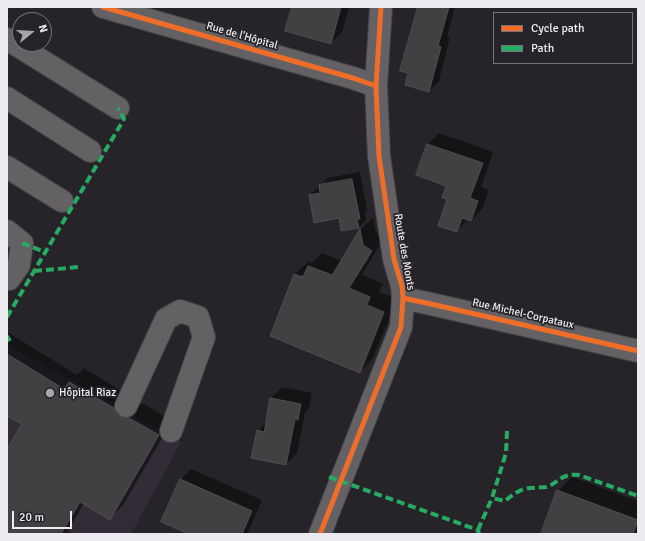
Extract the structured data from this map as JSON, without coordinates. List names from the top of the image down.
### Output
{
  "streets": {
    "street": ["Rue de l'Hôpital", "Route des Monts", "Rue Michel-Corpataux"]
  },
  "crossings": [
    ["Rue de l'Hôpital", "Route des Monts"],
    ["Route des Monts", "Rue Michel-Corpataux"]
  ],
  "places": ["Hôpital Riaz"],
  "legend": ["Cycle path", "Path"],
  "scale_bar": "20 m",
  "north": "right"
}
